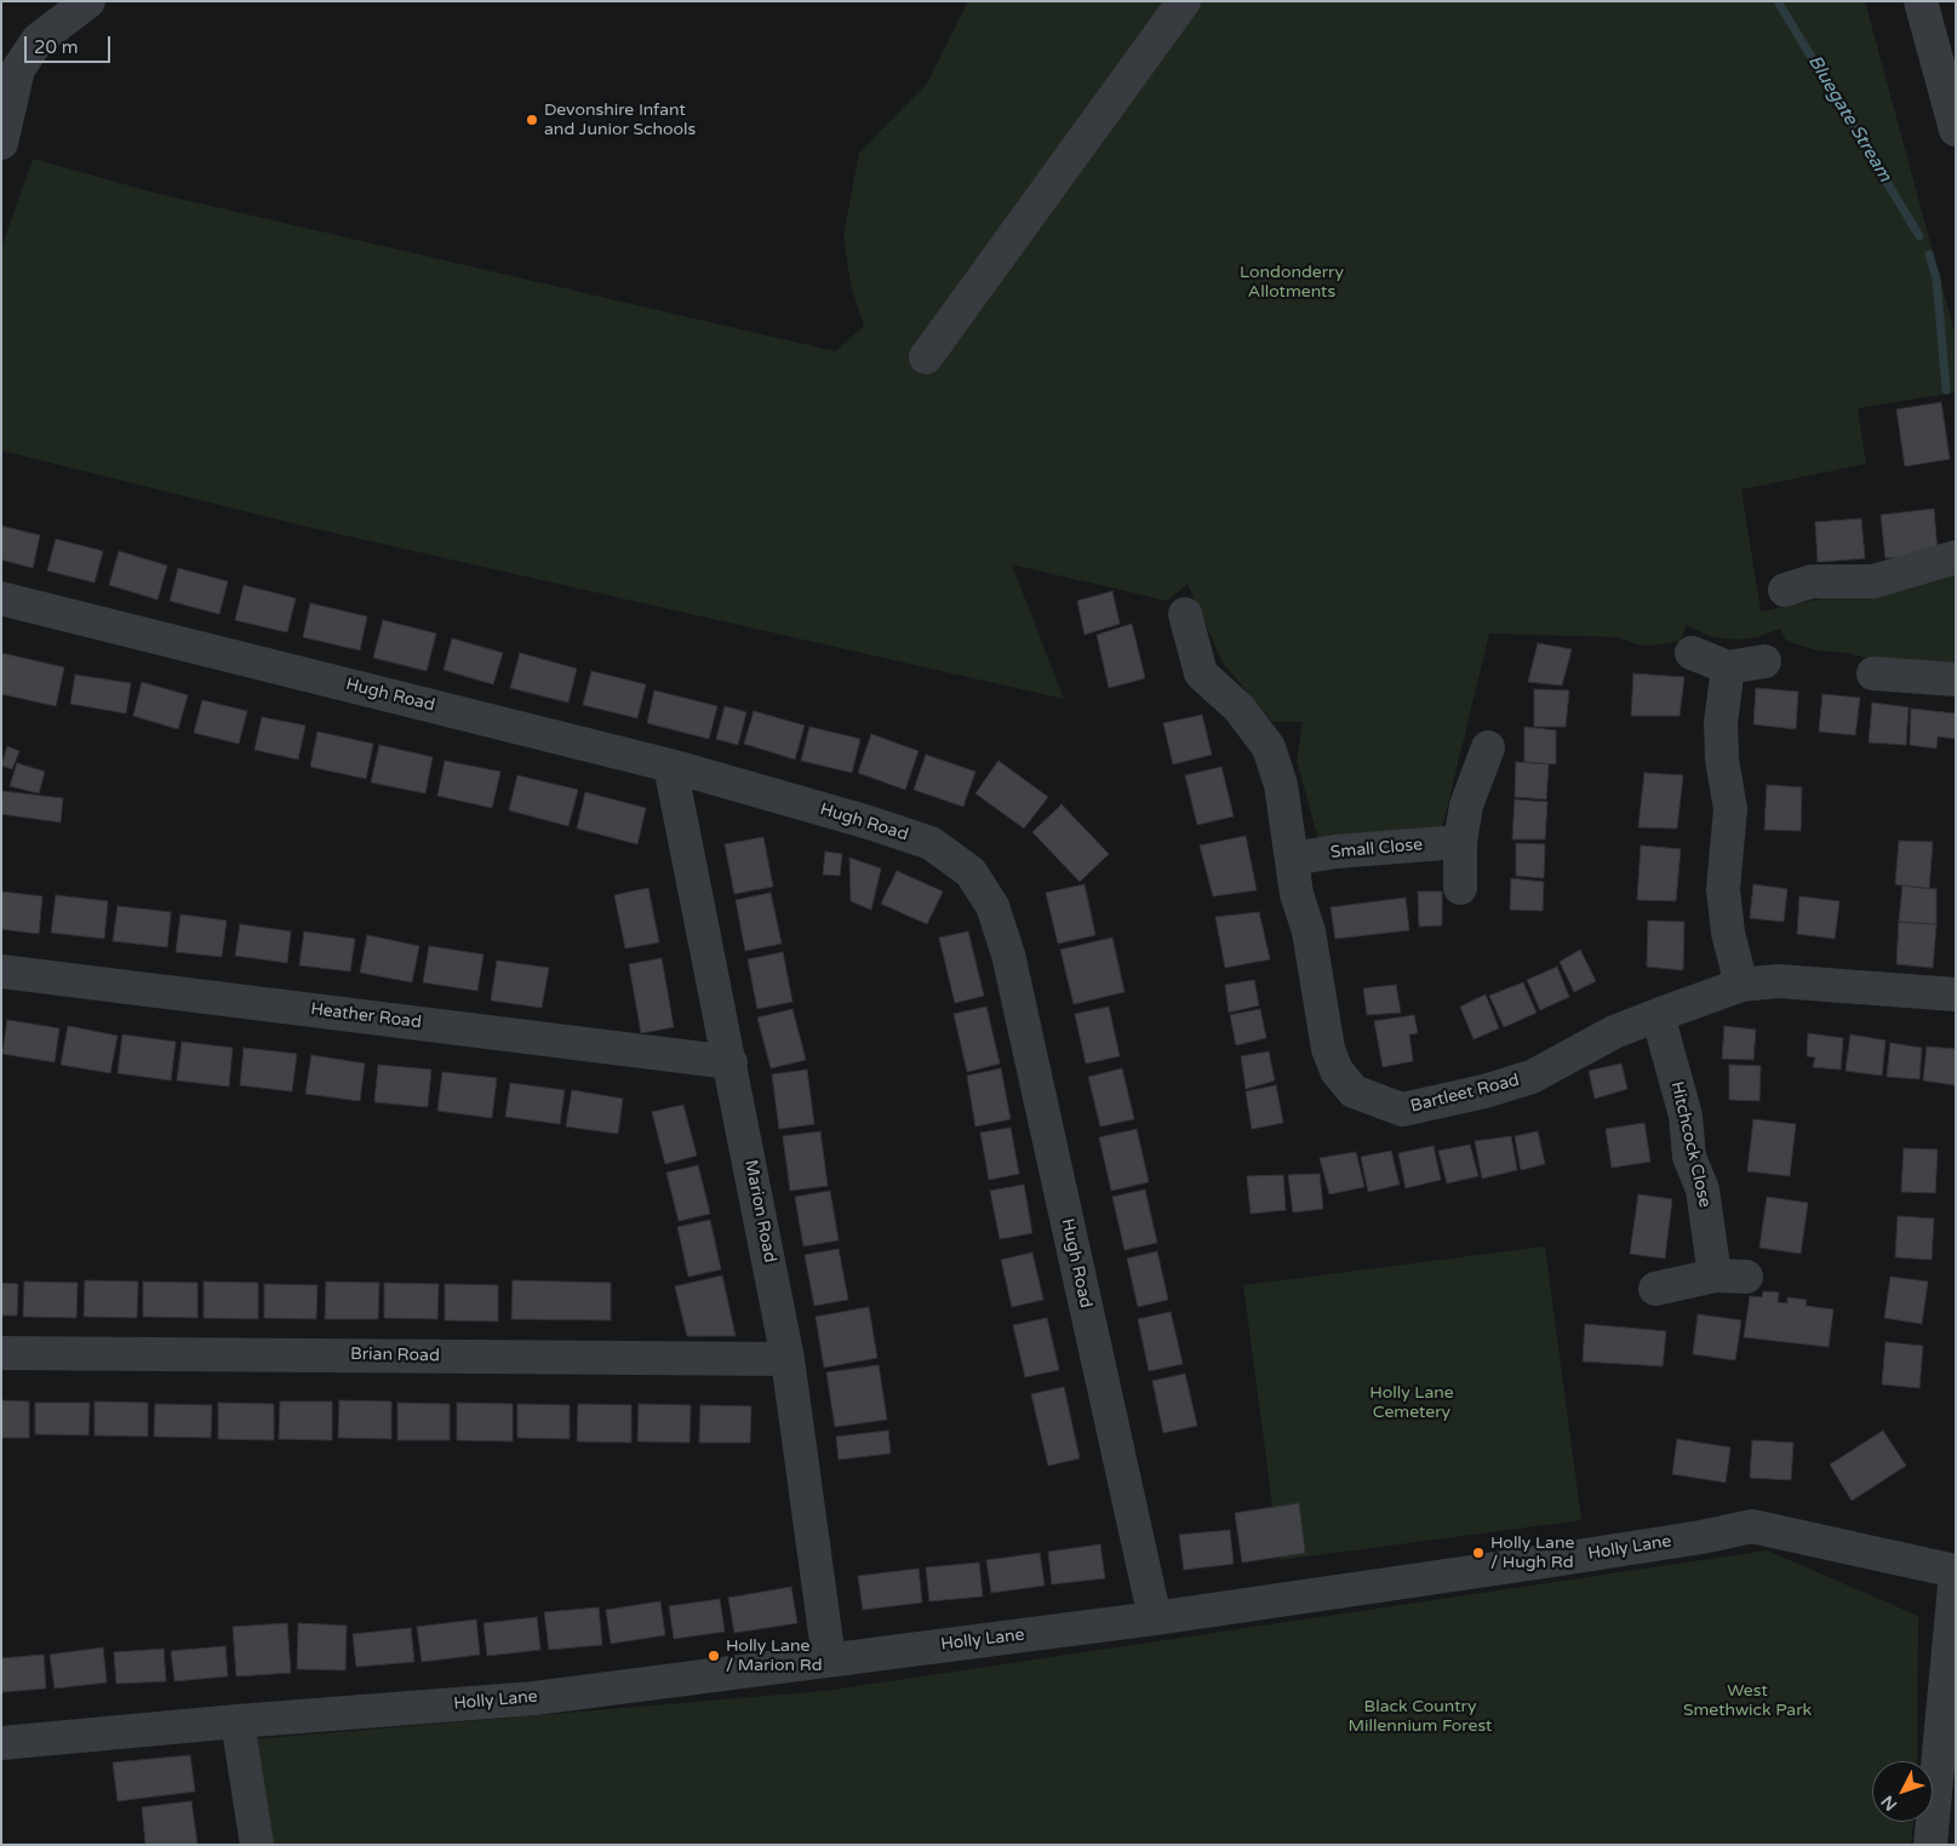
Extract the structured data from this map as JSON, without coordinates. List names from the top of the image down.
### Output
{
  "streets": {
    "street": [
      "Hugh Road",
      "Small Close",
      "Heather Road",
      "Bartleet Road",
      "Hitchcock Close",
      "Marion Road",
      "Brian Road",
      "Holly Lane"
    ]
  },
  "crossings": [
    ["Hugh Road", "Marion Road"],
    ["Hugh Road", "Holly Lane"],
    ["Small Close", "Bartleet Road"],
    ["Heather Road", "Marion Road"],
    ["Bartleet Road", "Hitchcock Close"],
    ["Marion Road", "Brian Road"],
    ["Marion Road", "Holly Lane"]
  ],
  "water": ["Bluegate Stream"],
  "parks": [
    "Londonderry Allotments",
    "Holly Lane Cemetery",
    "West Smethwick Park",
    "Black Country Millennium Forest"
  ],
  "places": ["Devonshire Infant and Junior Schools", "Holly Lane / Hugh Rd", "Holly Lane / Marion Rd"],
  "scale_bar": "20 m",
  "north": "bottom left"
}
